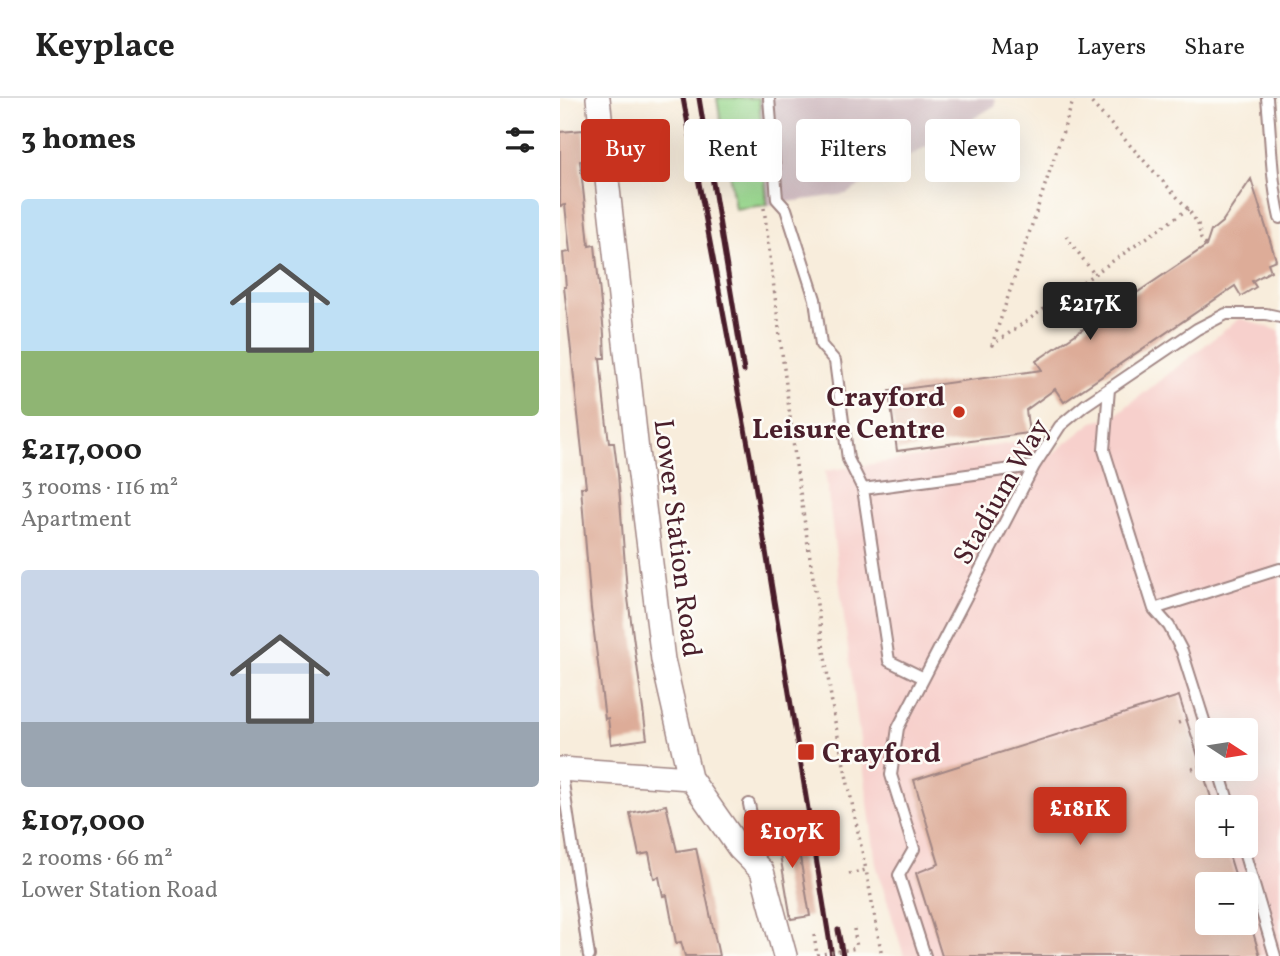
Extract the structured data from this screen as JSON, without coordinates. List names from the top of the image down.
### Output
{
  "streets": {
    "street": ["Lower Station Road"],
    "lane": ["Stadium Way"]
  },
  "places": {
    "other": ["Crayford Leisure Centre"],
    "transit": ["Crayford"]
  },
  "north": "right",
  "page": {
    "header": "Keyplace",
    "nav": ["Map", "Layers", "Share"],
    "heading": "3 homes",
    "chip": [
      "Buy",
      "Rent",
      "Filters",
      "New"
    ],
    "list": [
      {
        "name": "£217,000",
        "note": "3 rooms · 116 m² · Apartment"
      },
      {
        "name": "£107,000",
        "note": "2 rooms · 66 m² · Lower Station Road"
      }
    ],
    "price": ["£217K", "£181K", "£107K"],
    "map_buttons": ["+", "−"]
  }
}
